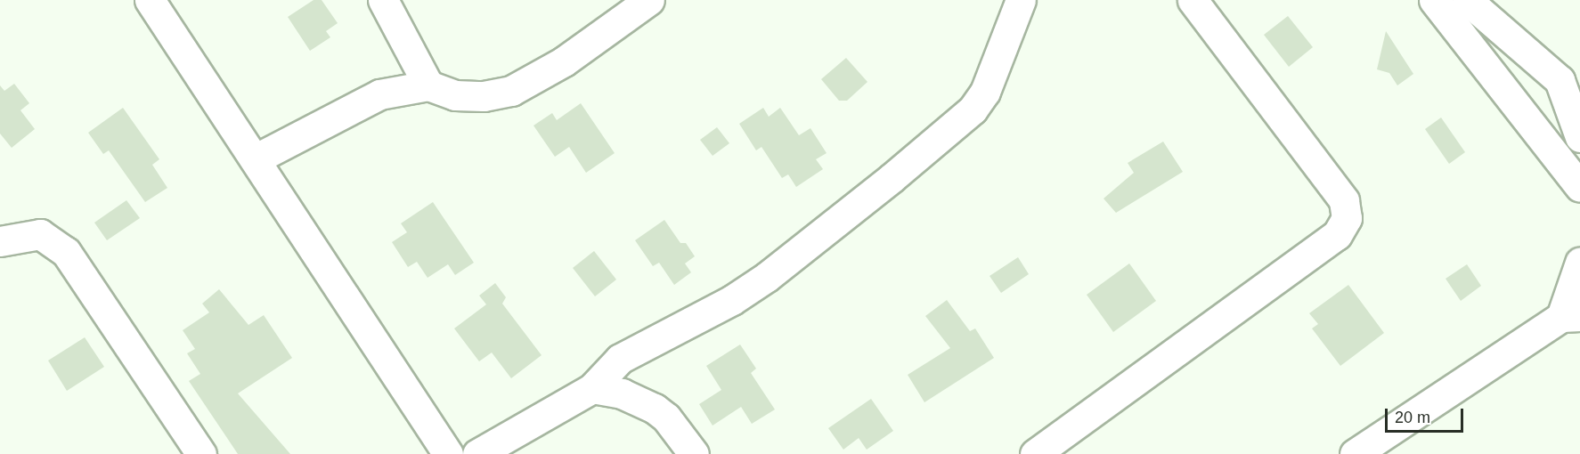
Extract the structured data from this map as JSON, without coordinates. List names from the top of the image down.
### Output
{
  "scale_bar": "20 m"
}
